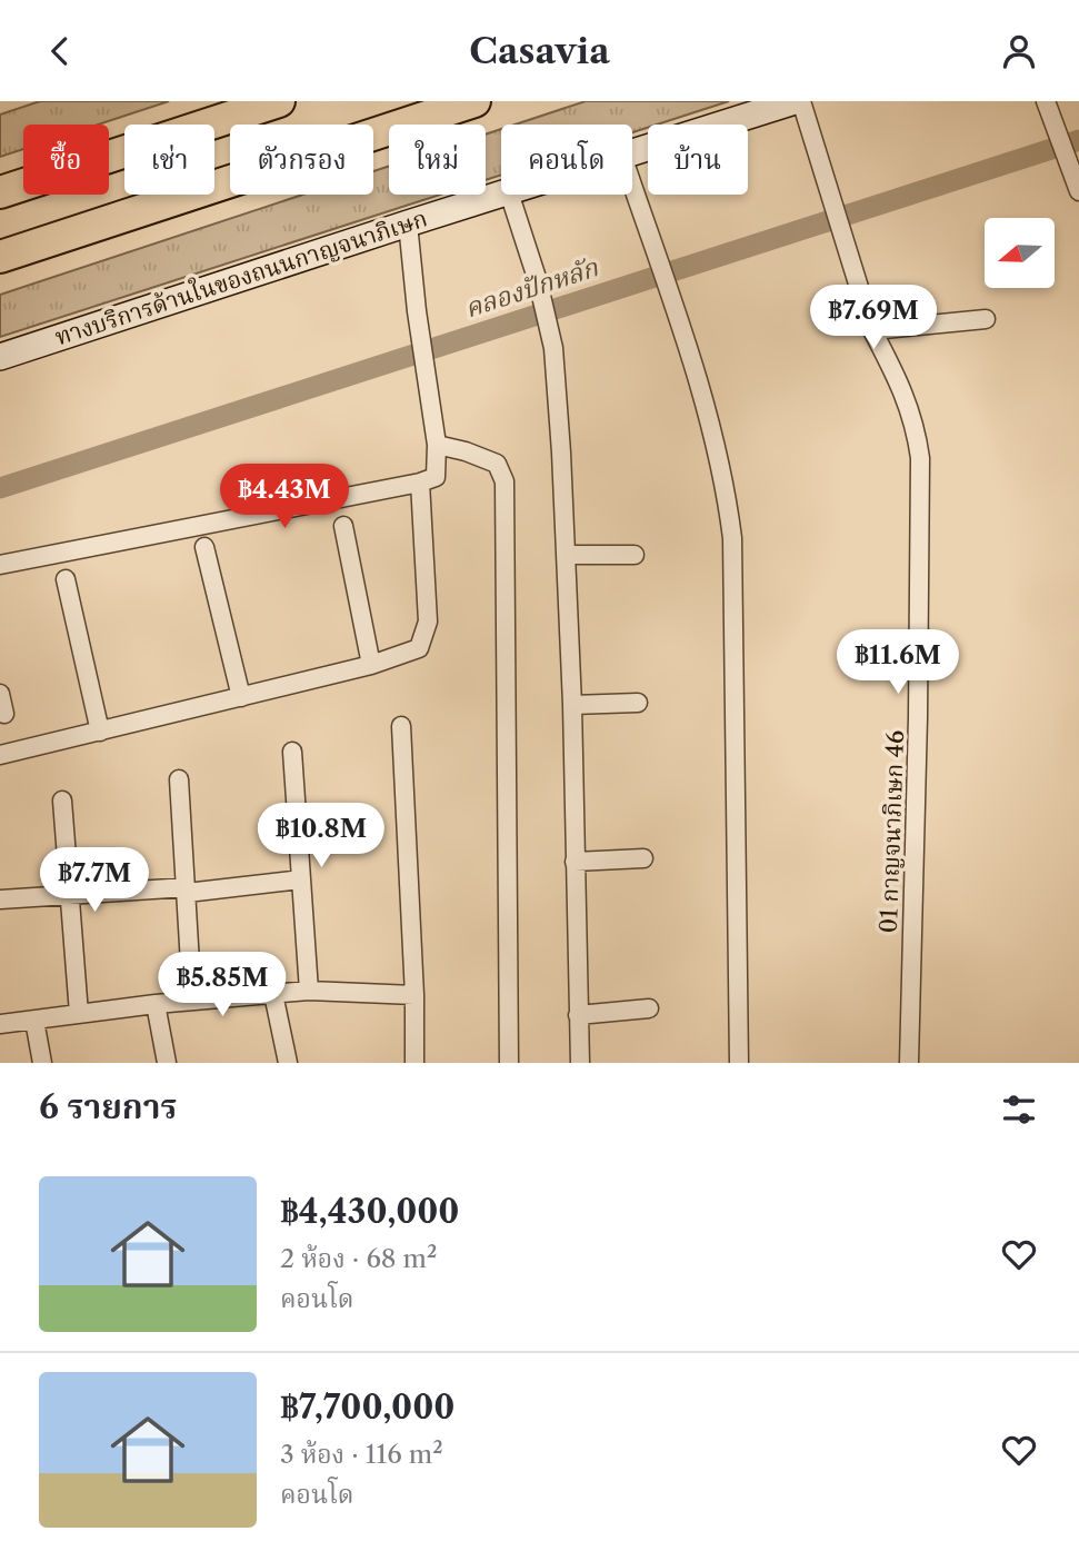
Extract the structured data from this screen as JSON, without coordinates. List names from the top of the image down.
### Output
{
  "streets": {
    "main road": ["ทางบริการด้านในของถนนกาญจนาภิเษก"],
    "street": ["01 กาญจนาภิเษก 46"]
  },
  "water": ["คลองปักหลัก"],
  "north": "left",
  "page": {
    "header": "Casavia",
    "chip": [
      "ซื้อ",
      "เช่า",
      "ตัวกรอง",
      "ใหม่",
      "คอนโด",
      "บ้าน"
    ],
    "price": [
      "฿7.69M",
      "฿4.43M",
      "฿11.6M",
      "฿10.8M",
      "฿7.7M",
      "฿5.85M"
    ],
    "heading": "6 รายการ",
    "list": [
      {
        "name": "฿4,430,000",
        "note": "2 ห้อง · 68 m² · คอนโด"
      },
      {
        "name": "฿7,700,000",
        "note": "3 ห้อง · 116 m² · คอนโด"
      }
    ]
  }
}
